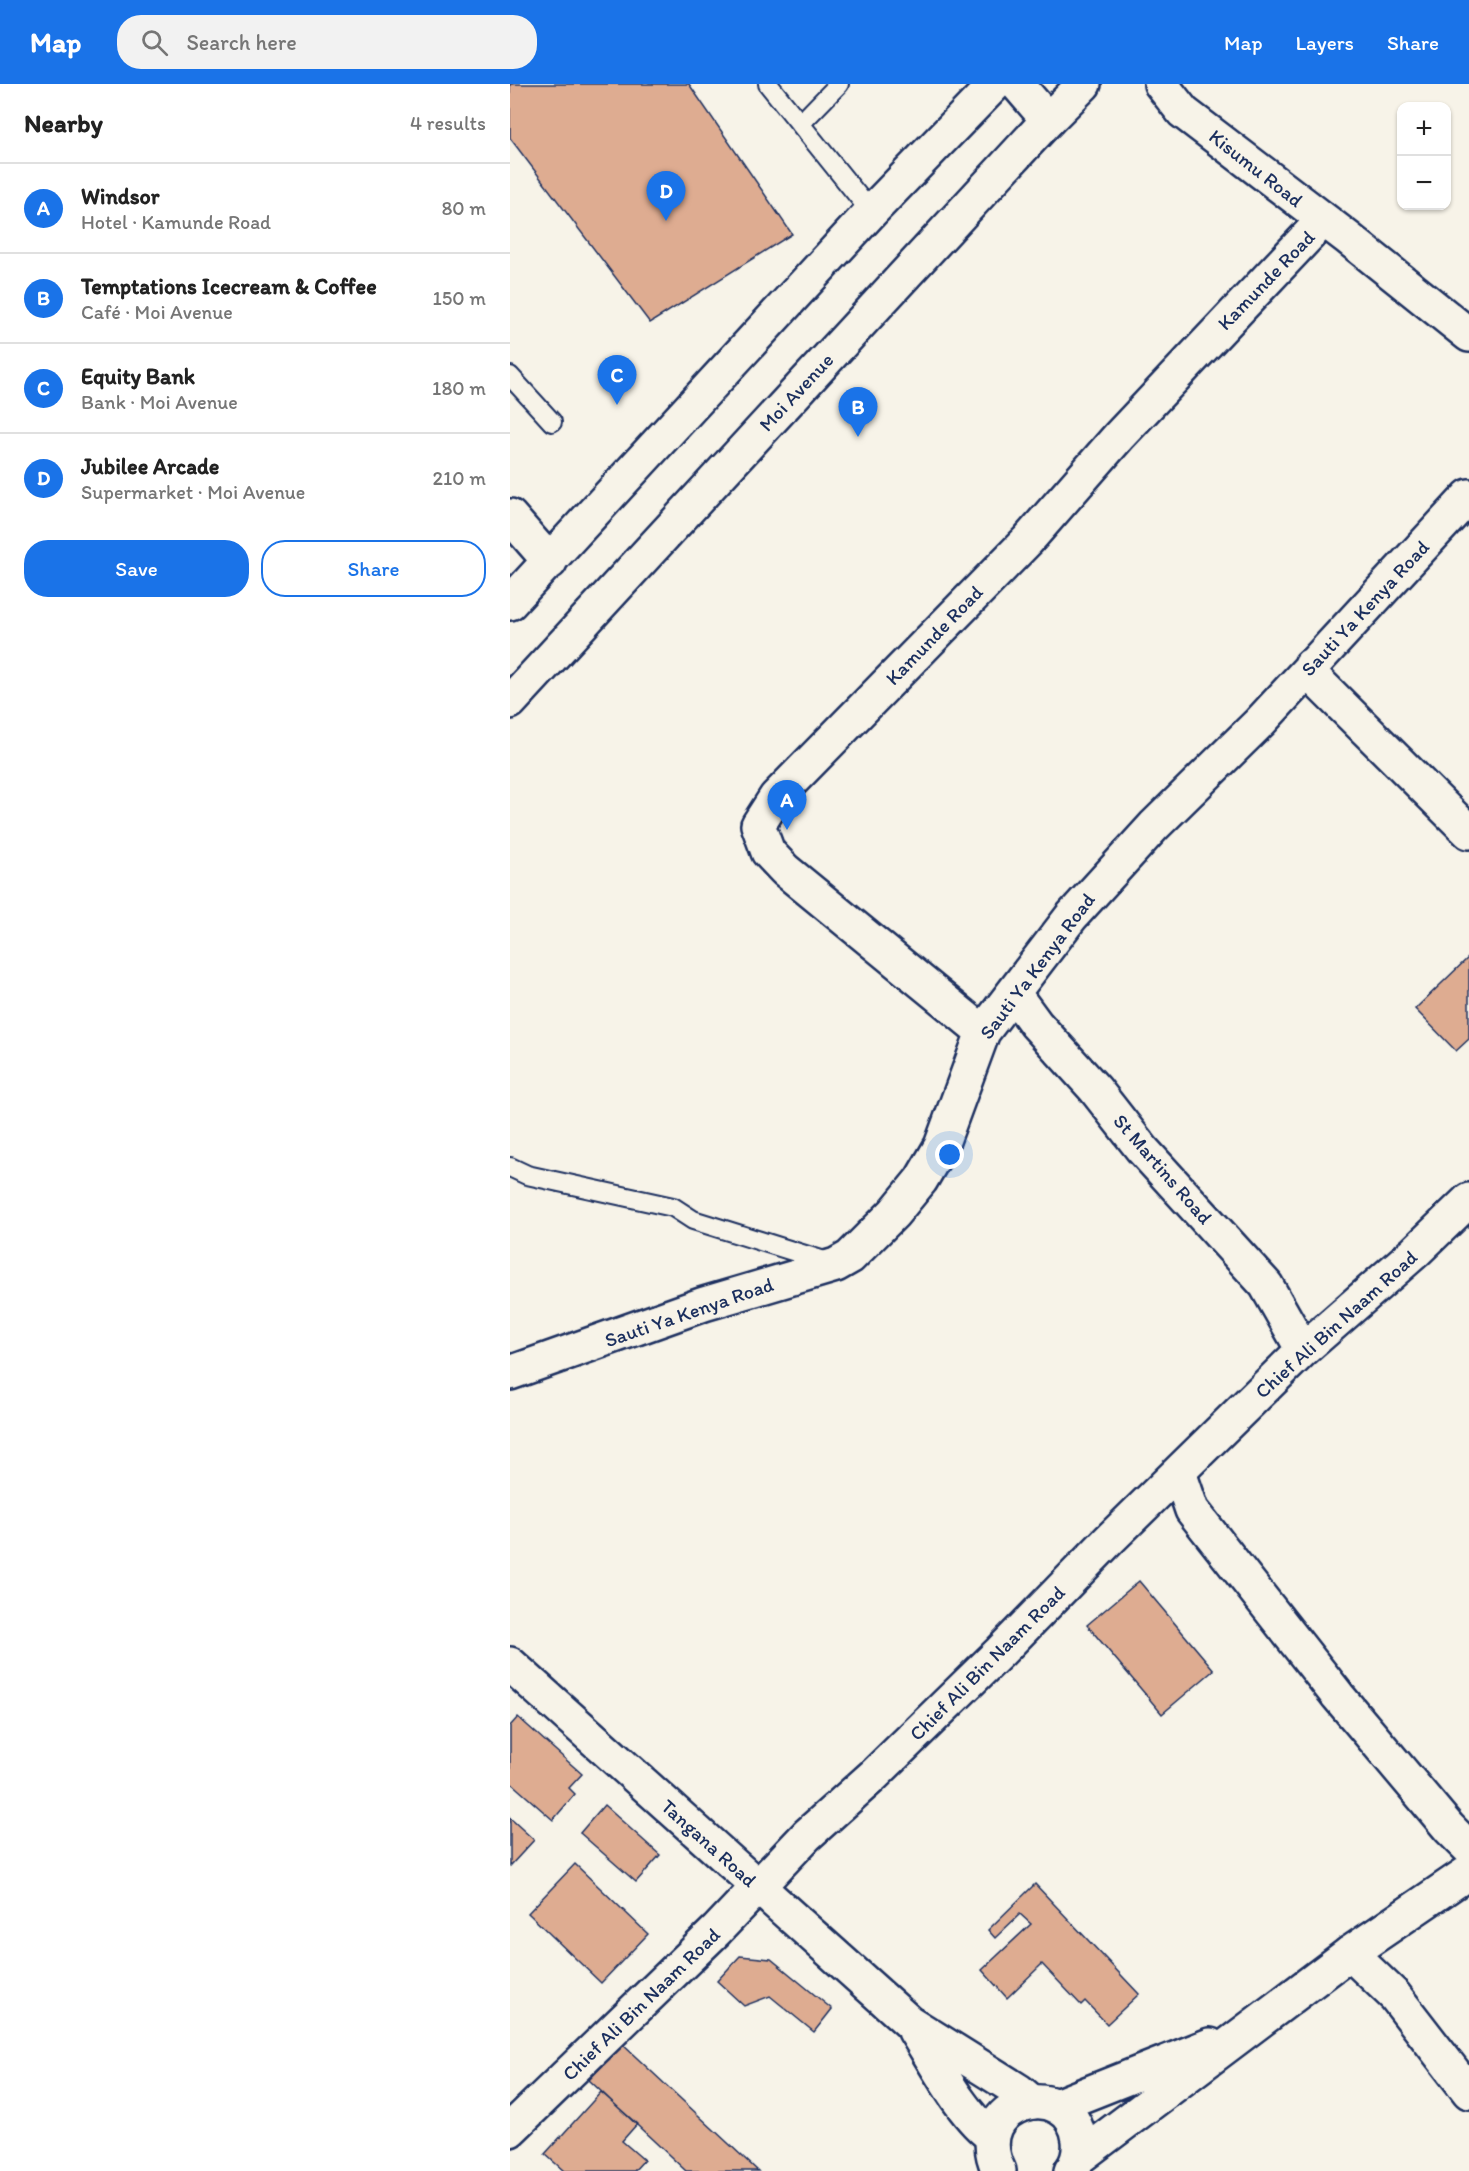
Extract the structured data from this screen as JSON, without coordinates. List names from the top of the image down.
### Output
{
  "streets": {
    "street": [
      "Kisumu Road",
      "Kamunde Road",
      "Moi Avenue",
      "Sauti Ya Kenya Road",
      "St Martins Road",
      "Chief Ali Bin Naam Road",
      "Tangana Road"
    ]
  },
  "crossings": [
    ["Kisumu Road", "Kamunde Road"],
    ["Kamunde Road", "Sauti Ya Kenya Road"],
    ["Sauti Ya Kenya Road", "St Martins Road"],
    ["St Martins Road", "Chief Ali Bin Naam Road"],
    ["Chief Ali Bin Naam Road", "Tangana Road"]
  ],
  "page": {
    "header": "Map",
    "search": "Search here",
    "nav": ["Map", "Layers", "Share"],
    "heading": ["Nearby", "4 results"],
    "map_buttons": ["+", "−"],
    "list": [
      {
        "mark": "A",
        "name": "Windsor",
        "note": "Hotel · Kamunde Road",
        "value": "80 m"
      },
      {
        "mark": "B",
        "name": "Temptations Icecream & Coffee",
        "note": "Café · Moi Avenue",
        "value": "150 m"
      },
      {
        "mark": "C",
        "name": "Equity Bank",
        "note": "Bank · Moi Avenue",
        "value": "180 m"
      },
      {
        "mark": "D",
        "name": "Jubilee Arcade",
        "note": "Supermarket · Moi Avenue",
        "value": "210 m"
      }
    ],
    "pins": [
      "D",
      "C",
      "B",
      "A"
    ],
    "buttons": ["Save", "Share"]
  }
}
